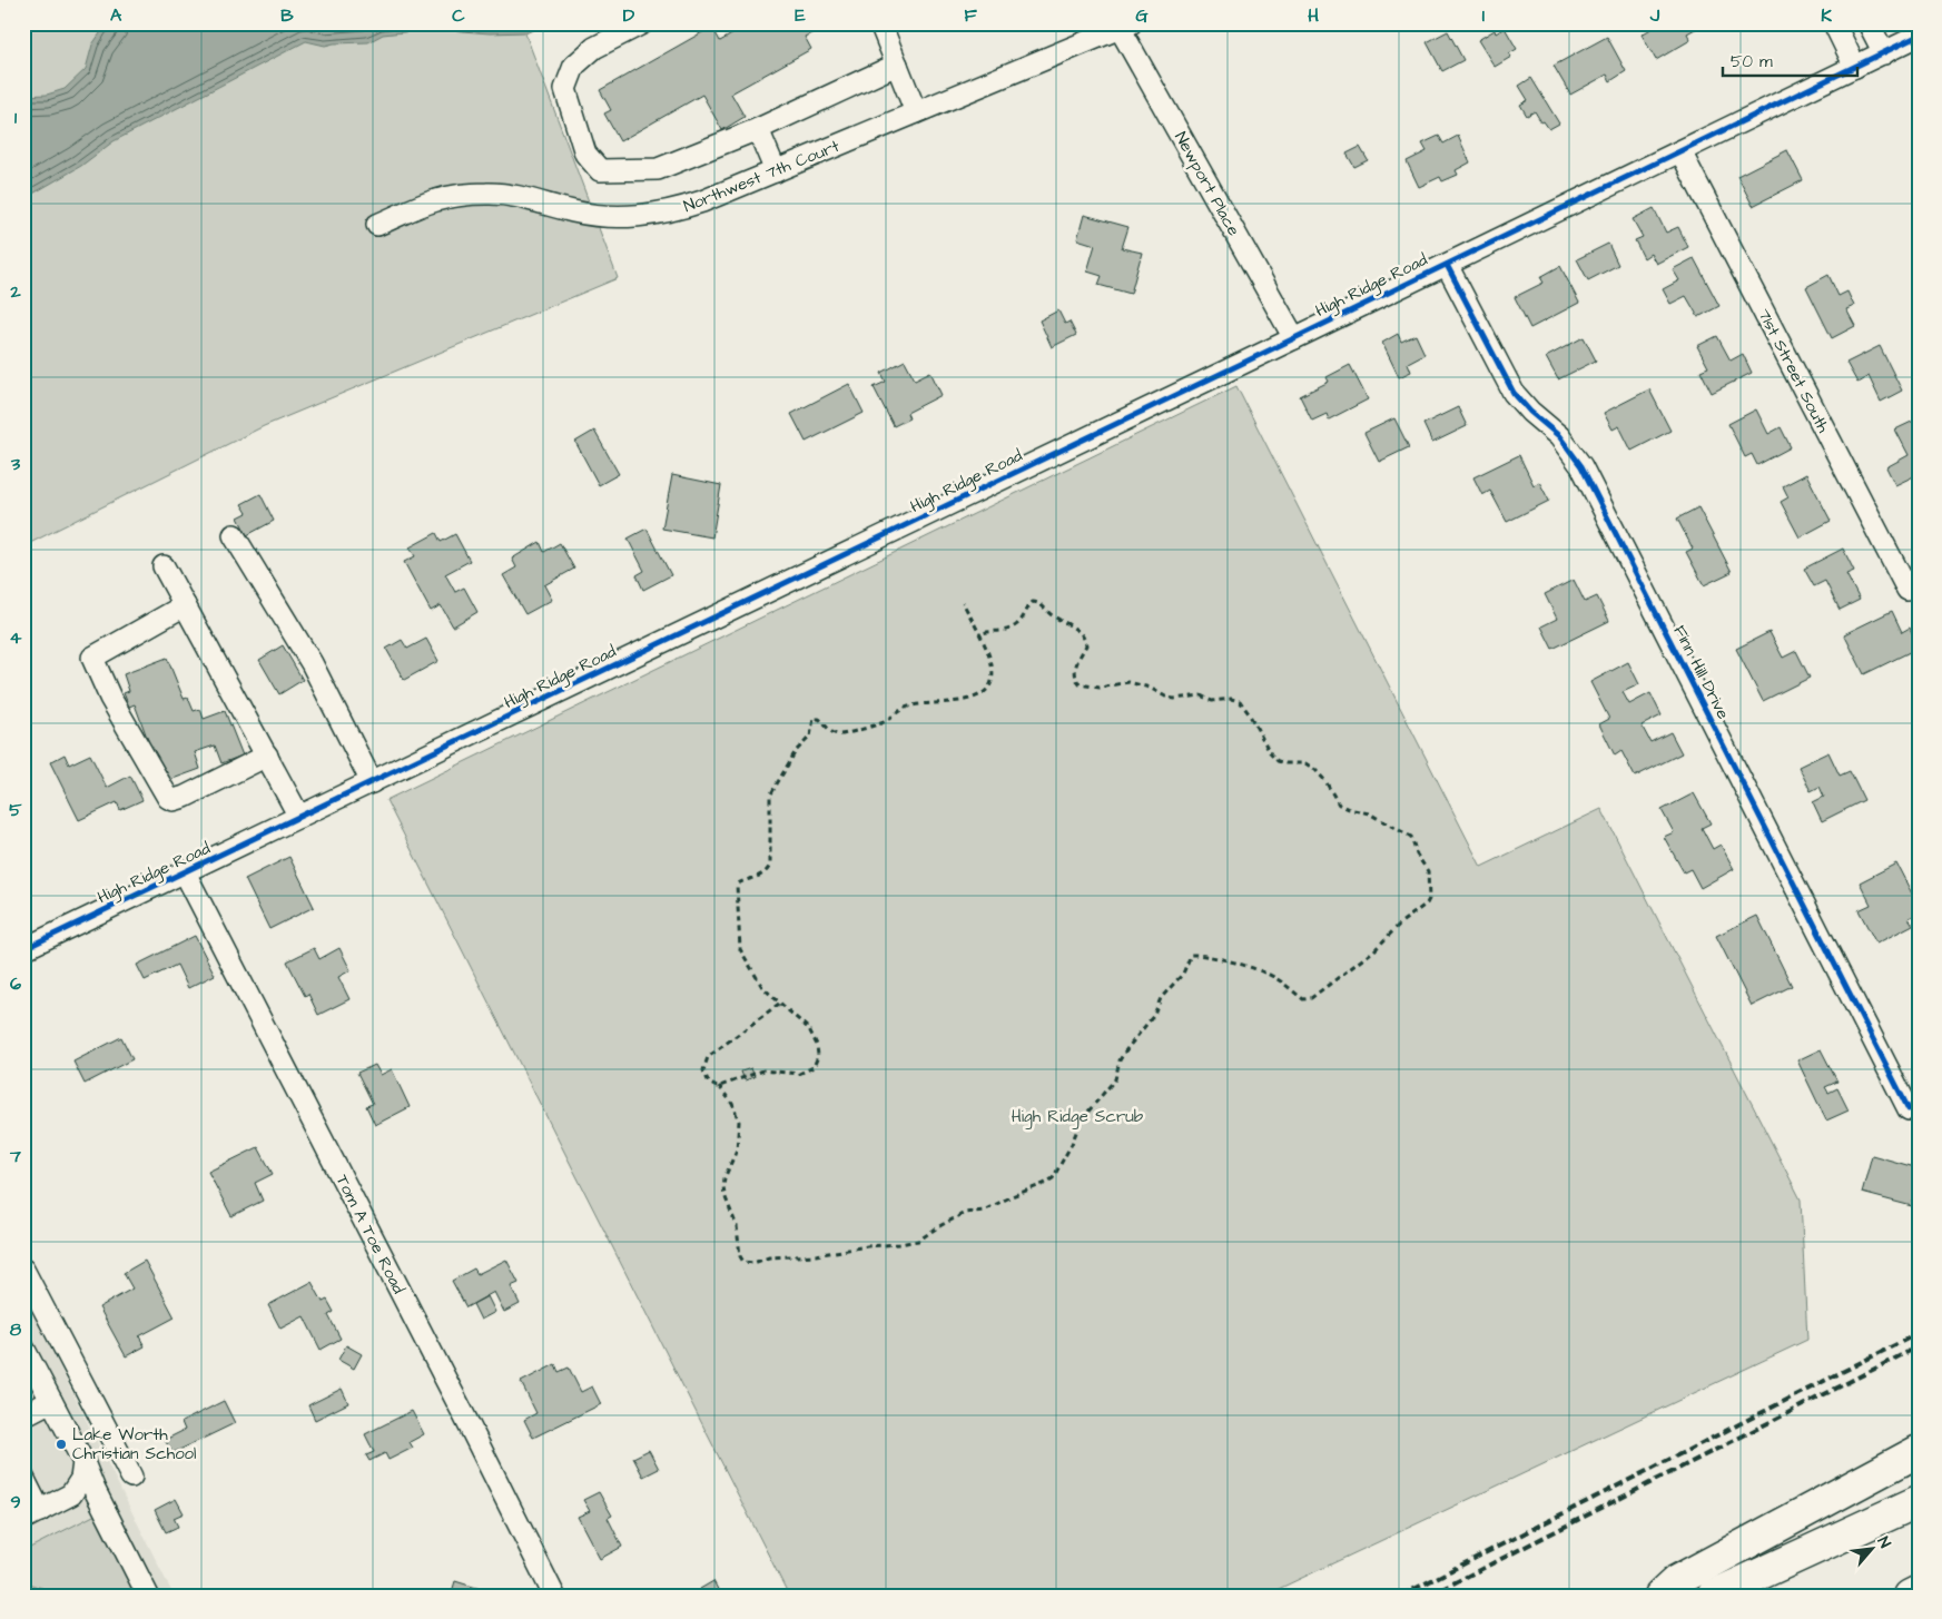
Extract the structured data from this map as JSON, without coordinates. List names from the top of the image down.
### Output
{
  "streets": {
    "street": [
      "Northwest 7th Court",
      "Newport Place",
      "High Ridge Road",
      "71st Street South",
      "Finn Hill Drive",
      "Tom A Toe Road"
    ]
  },
  "crossings": [
    ["Northwest 7th Court", "Newport Place"],
    ["Newport Place", "High Ridge Road"],
    ["High Ridge Road", "71st Street South"],
    ["High Ridge Road", "Finn Hill Drive"],
    ["High Ridge Road", "Tom A Toe Road"]
  ],
  "parks": ["High Ridge Scrub"],
  "places": ["Lake Worth Christian School"],
  "scale_bar": "50 m",
  "north": "top right",
  "grid": {
    "columns": [
      "A",
      "B",
      "C",
      "D",
      "E",
      "F",
      "G",
      "H",
      "I",
      "J",
      "K"
    ],
    "rows": [
      "1",
      "2",
      "3",
      "4",
      "5",
      "6",
      "7",
      "8",
      "9"
    ]
  }
}
